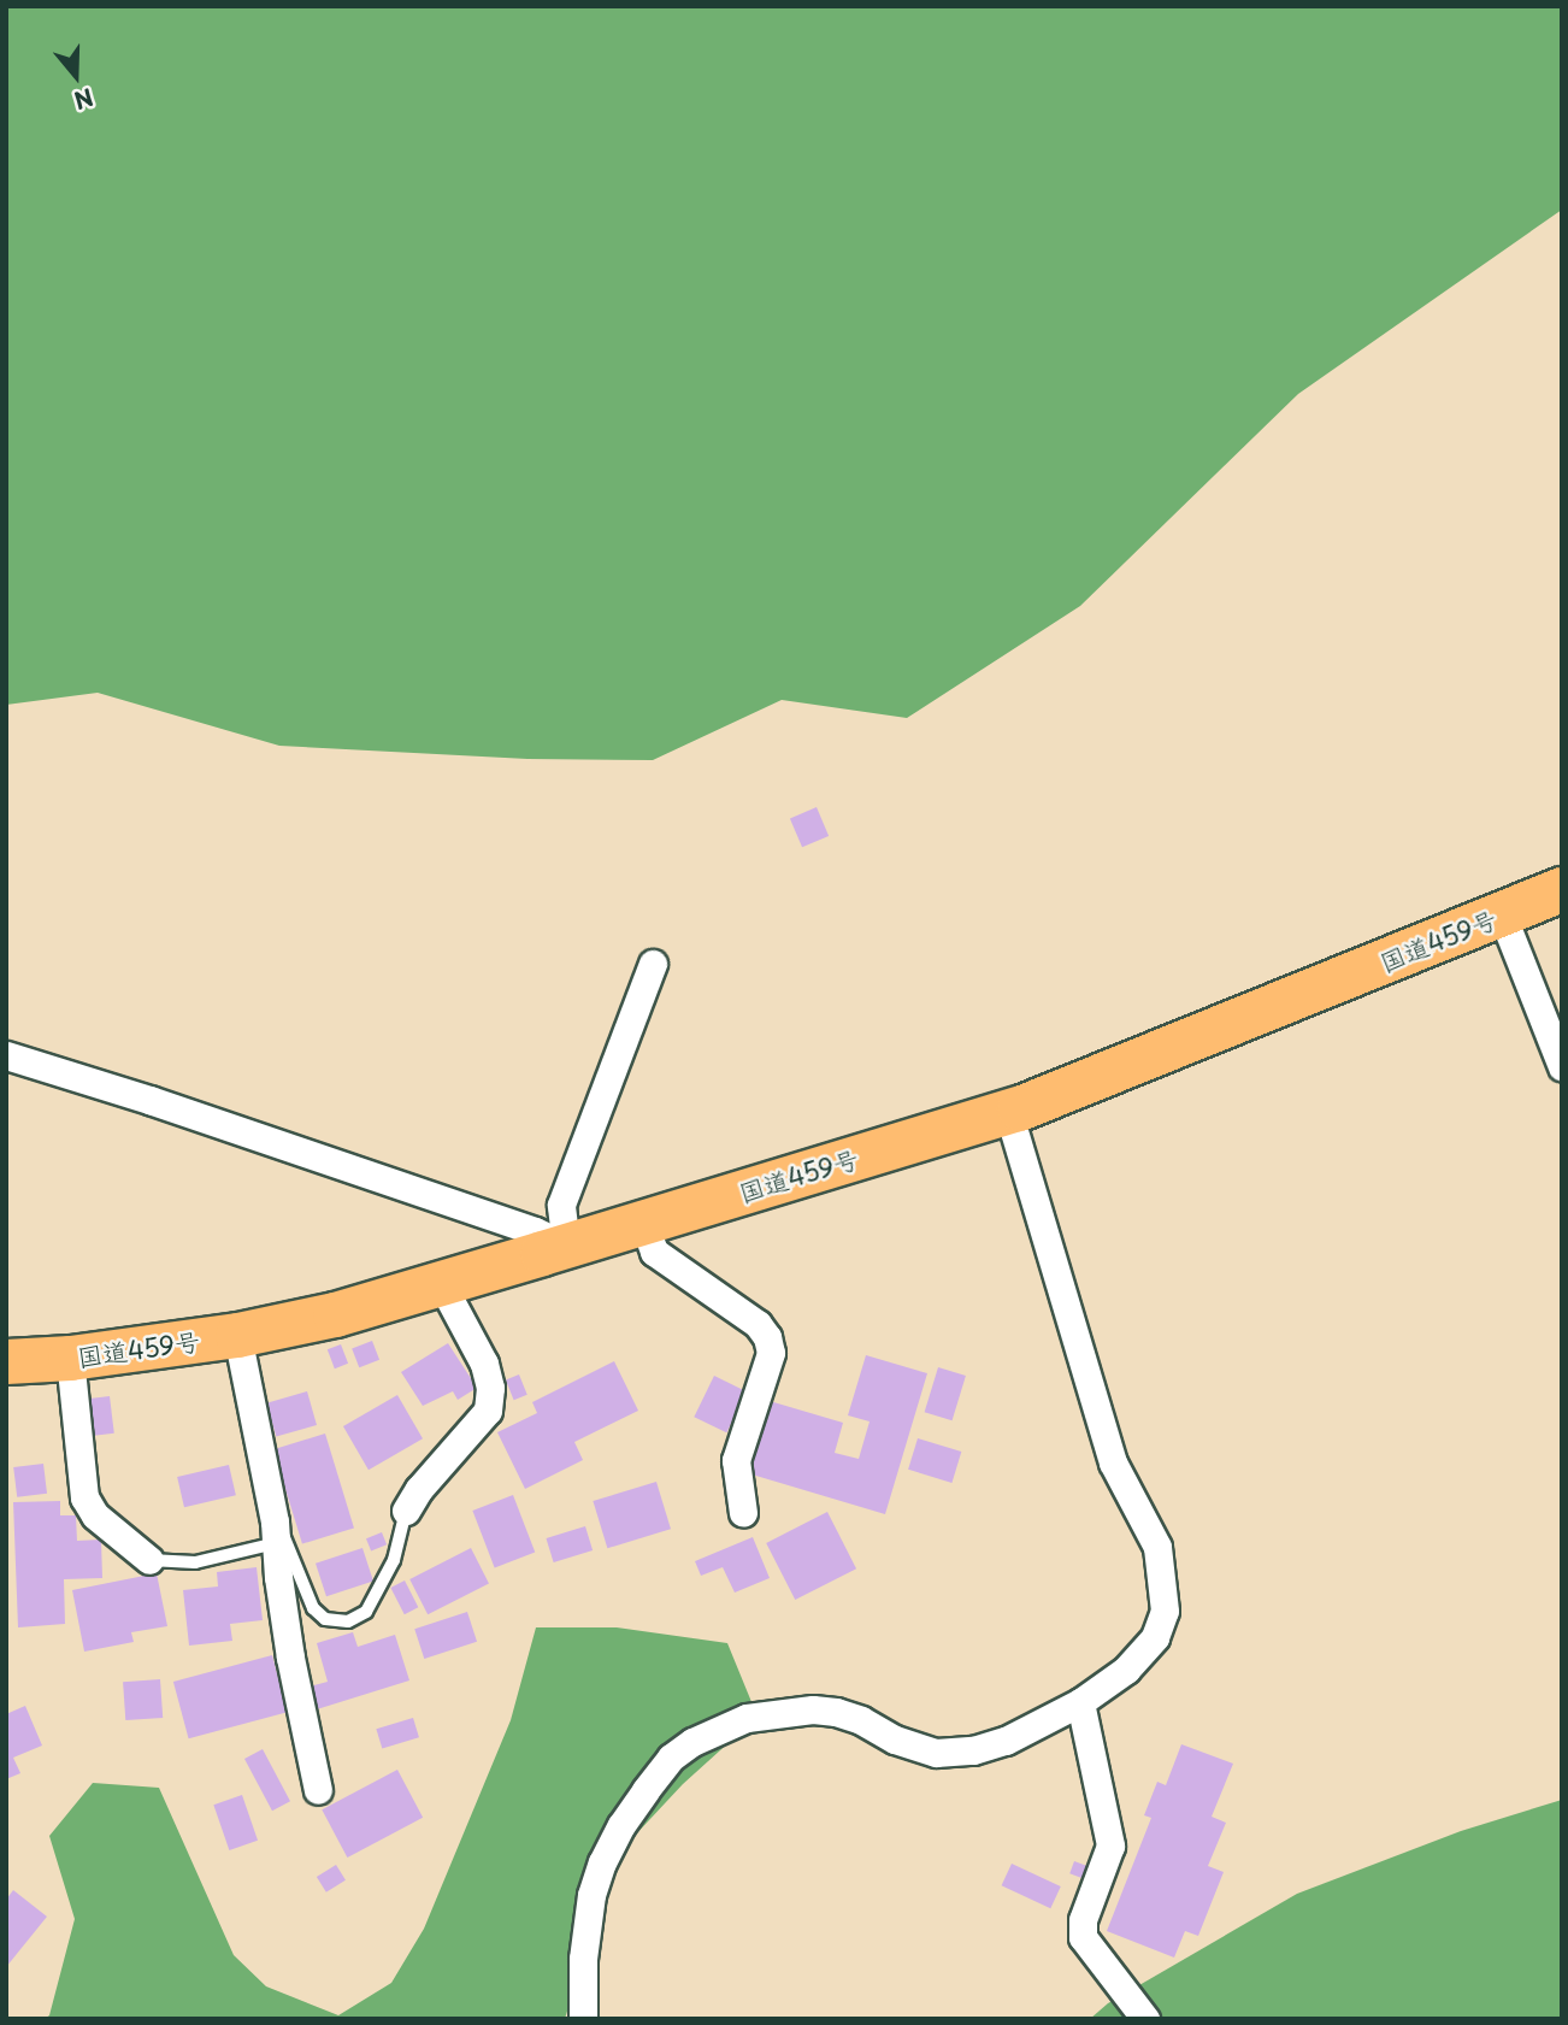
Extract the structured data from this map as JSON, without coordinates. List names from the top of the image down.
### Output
{
  "streets": {
    "highway": ["国道459号"]
  },
  "north": "bottom"
}
